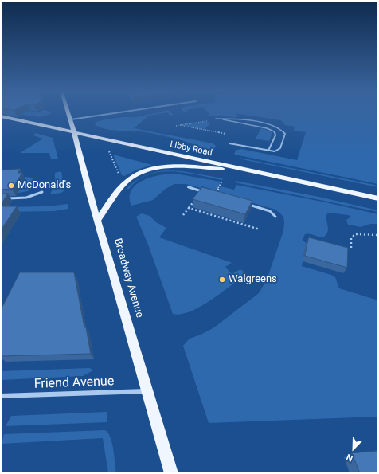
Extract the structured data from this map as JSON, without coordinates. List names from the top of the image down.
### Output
{
  "streets": {
    "main road": ["Libby Road", "Broadway Avenue"],
    "street": ["Friend Avenue"]
  },
  "crossings": [
    ["Libby Road", "Broadway Avenue"],
    ["Broadway Avenue", "Friend Avenue"]
  ],
  "places": ["McDonald's", "Walgreens"],
  "north": "bottom left"
}
